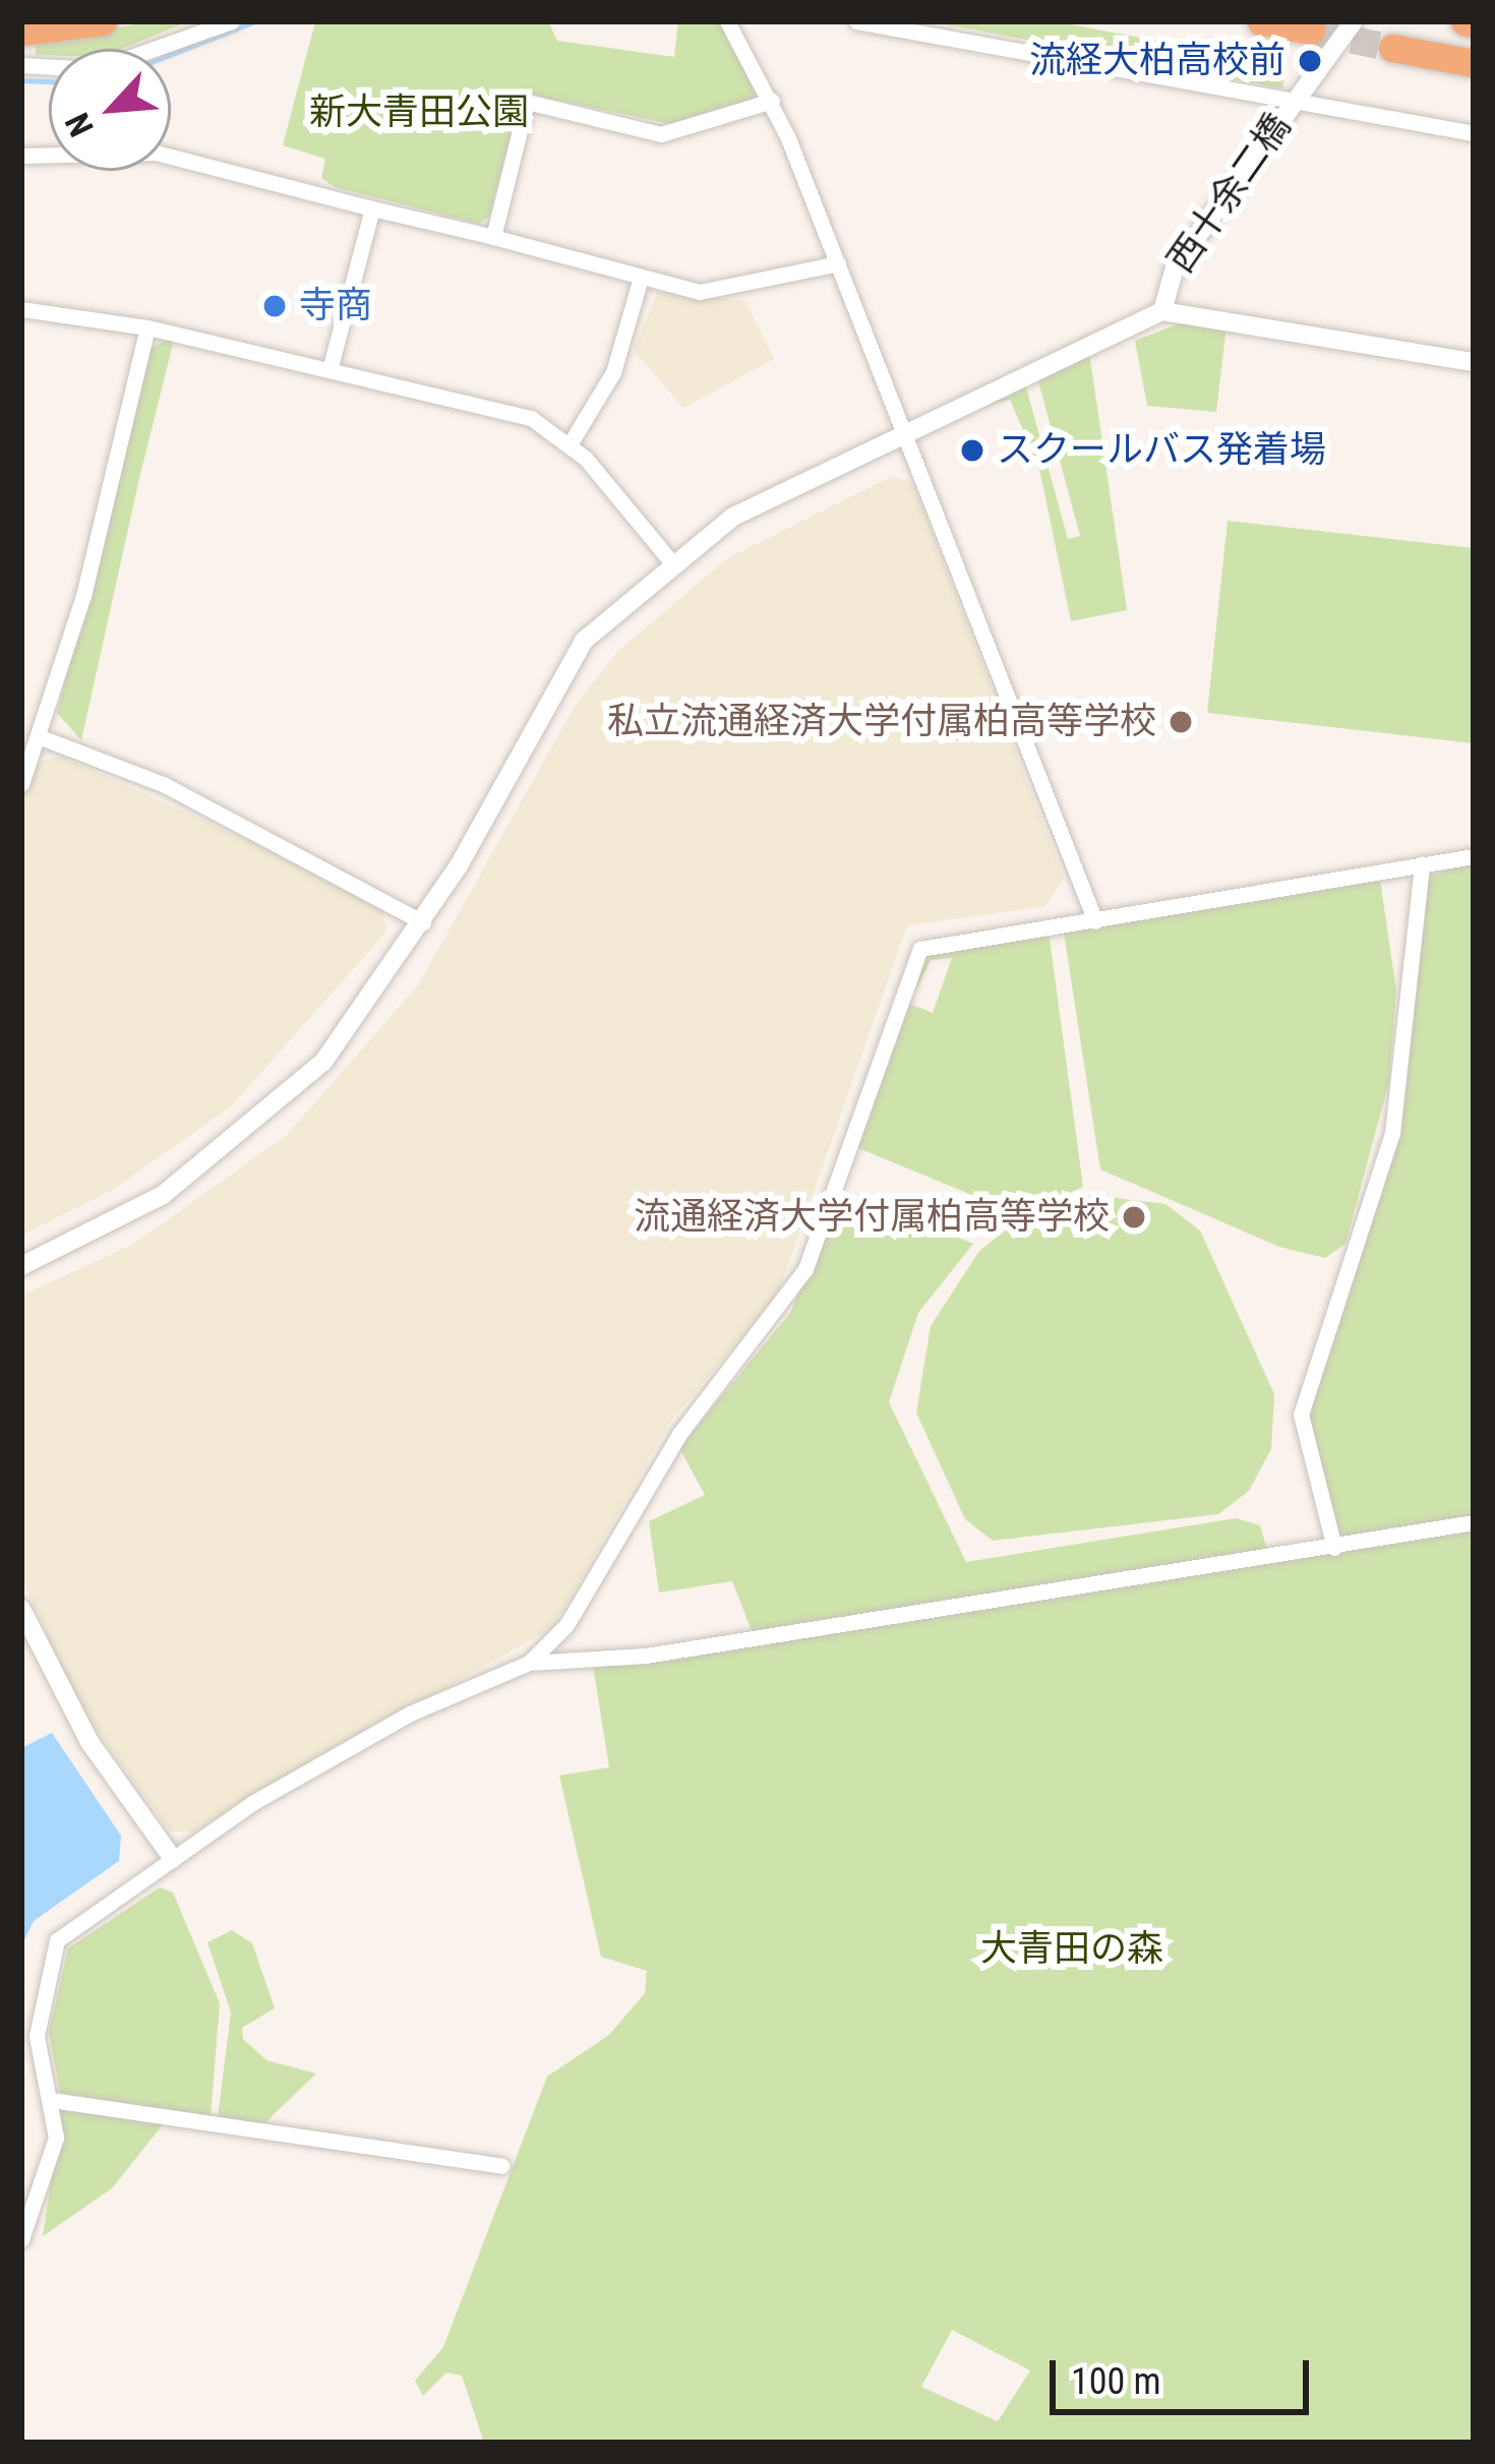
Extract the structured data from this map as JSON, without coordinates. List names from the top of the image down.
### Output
{
  "streets": {
    "street": ["西十余二橋"]
  },
  "parks": ["新大青田公園", "大青田の森"],
  "places": [
    "流経大柏高校前",
    "寺商",
    "スクールバス発着場",
    "私立流通経済大学付属柏高等学校",
    "流通経済大学付属柏高等学校"
  ],
  "scale_bar": "100 m",
  "north": "bottom left"
}
